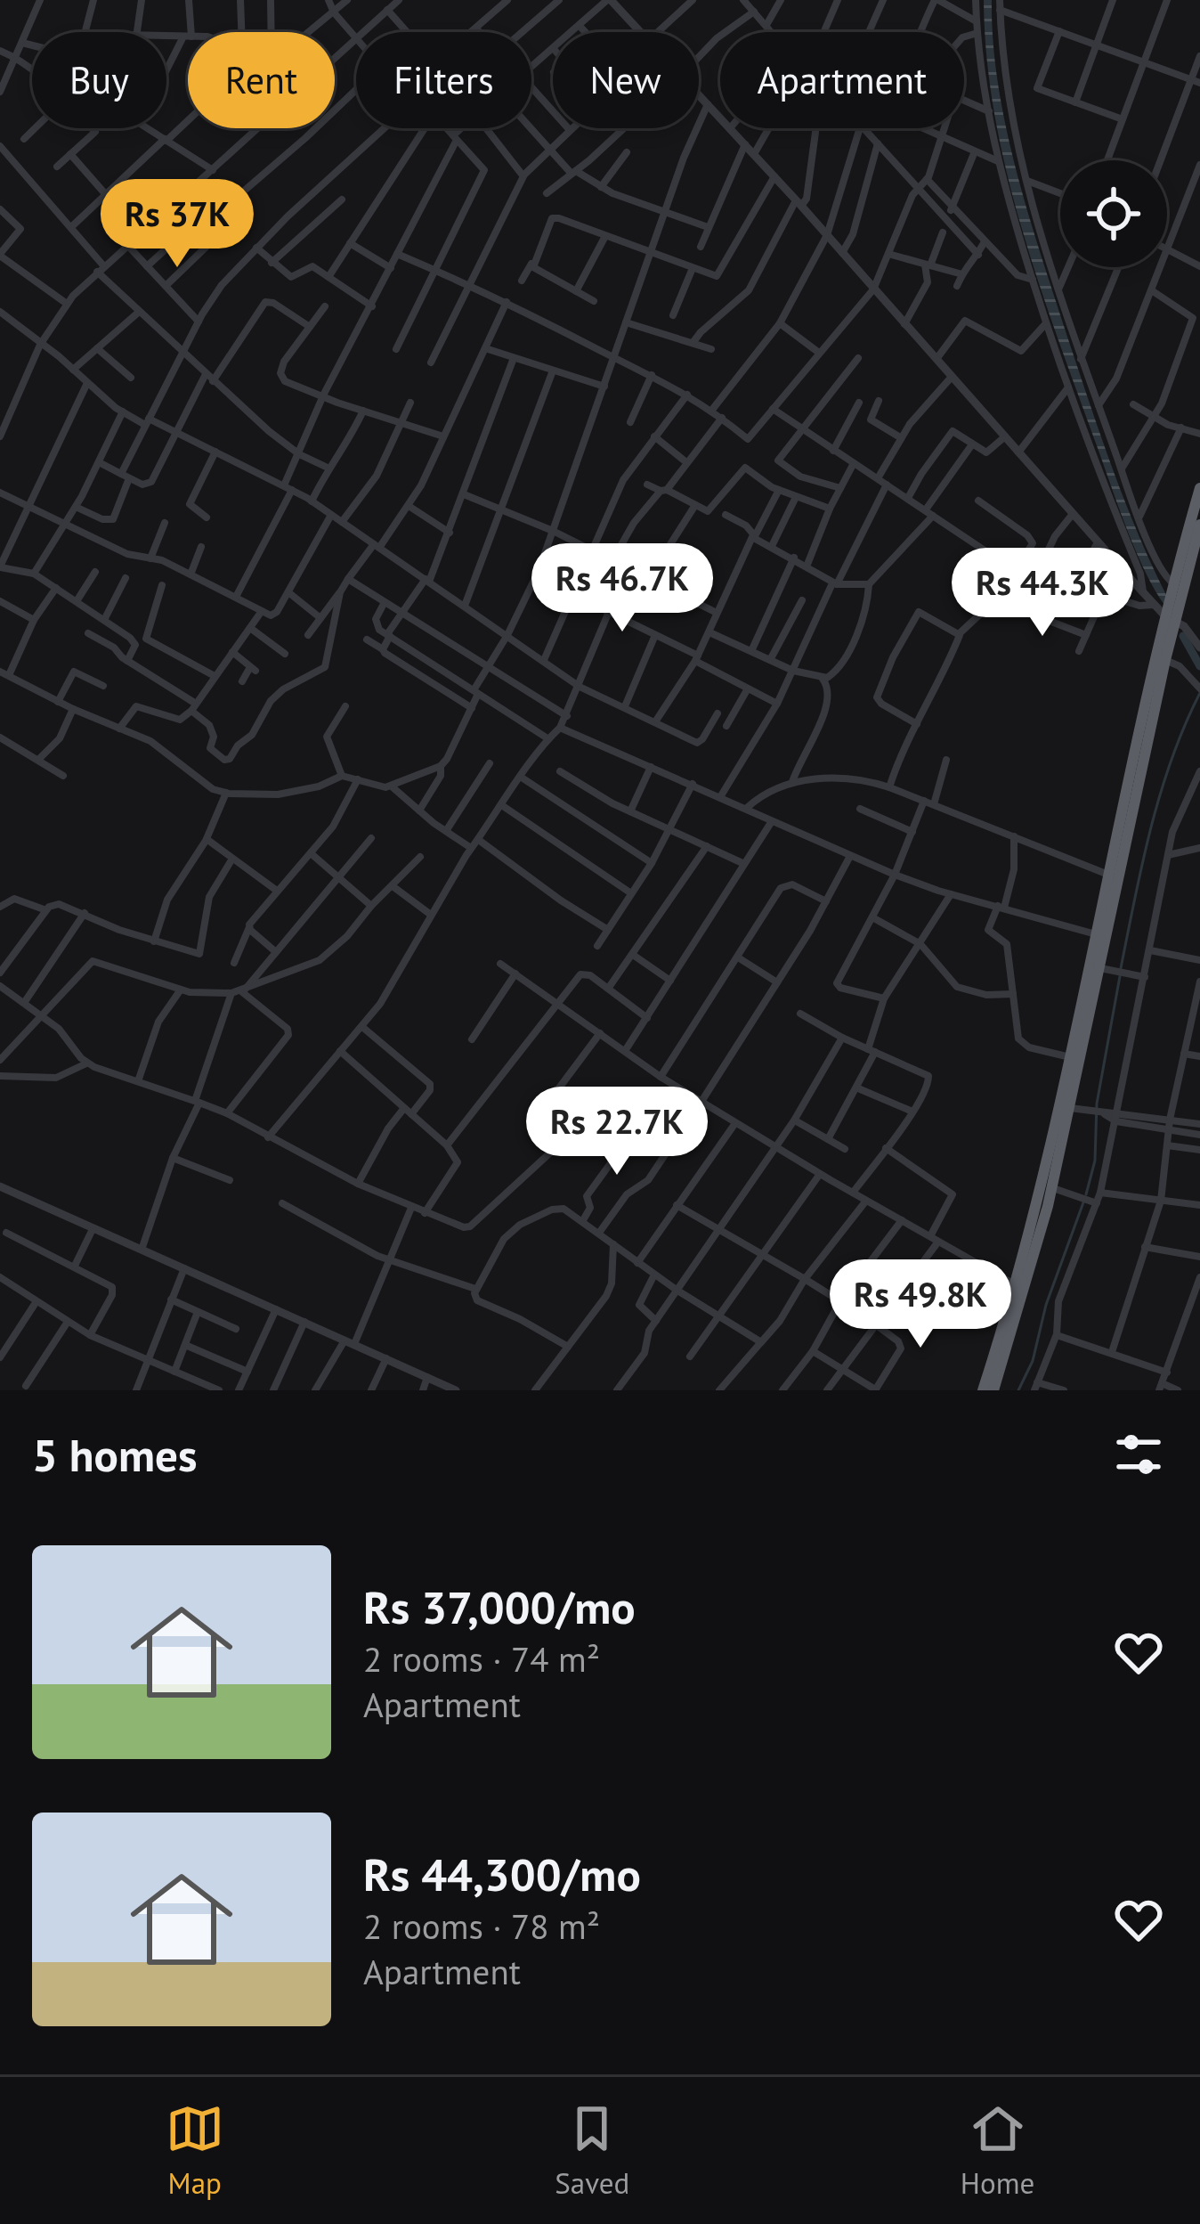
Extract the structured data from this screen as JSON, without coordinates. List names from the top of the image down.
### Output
{
  "page": {
    "chip": [
      "Buy",
      "Rent",
      "Filters",
      "New",
      "Apartment"
    ],
    "price": [
      "Rs 37K",
      "Rs 46.7K",
      "Rs 44.3K",
      "Rs 22.7K",
      "Rs 49.8K"
    ],
    "heading": "5 homes",
    "list": [
      {
        "name": "Rs 37,000/mo",
        "note": "2 rooms · 74 m² · Apartment"
      },
      {
        "name": "Rs 44,300/mo",
        "note": "2 rooms · 78 m² · Apartment"
      }
    ],
    "tabs": ["Map", "Saved", "Home"]
  }
}
